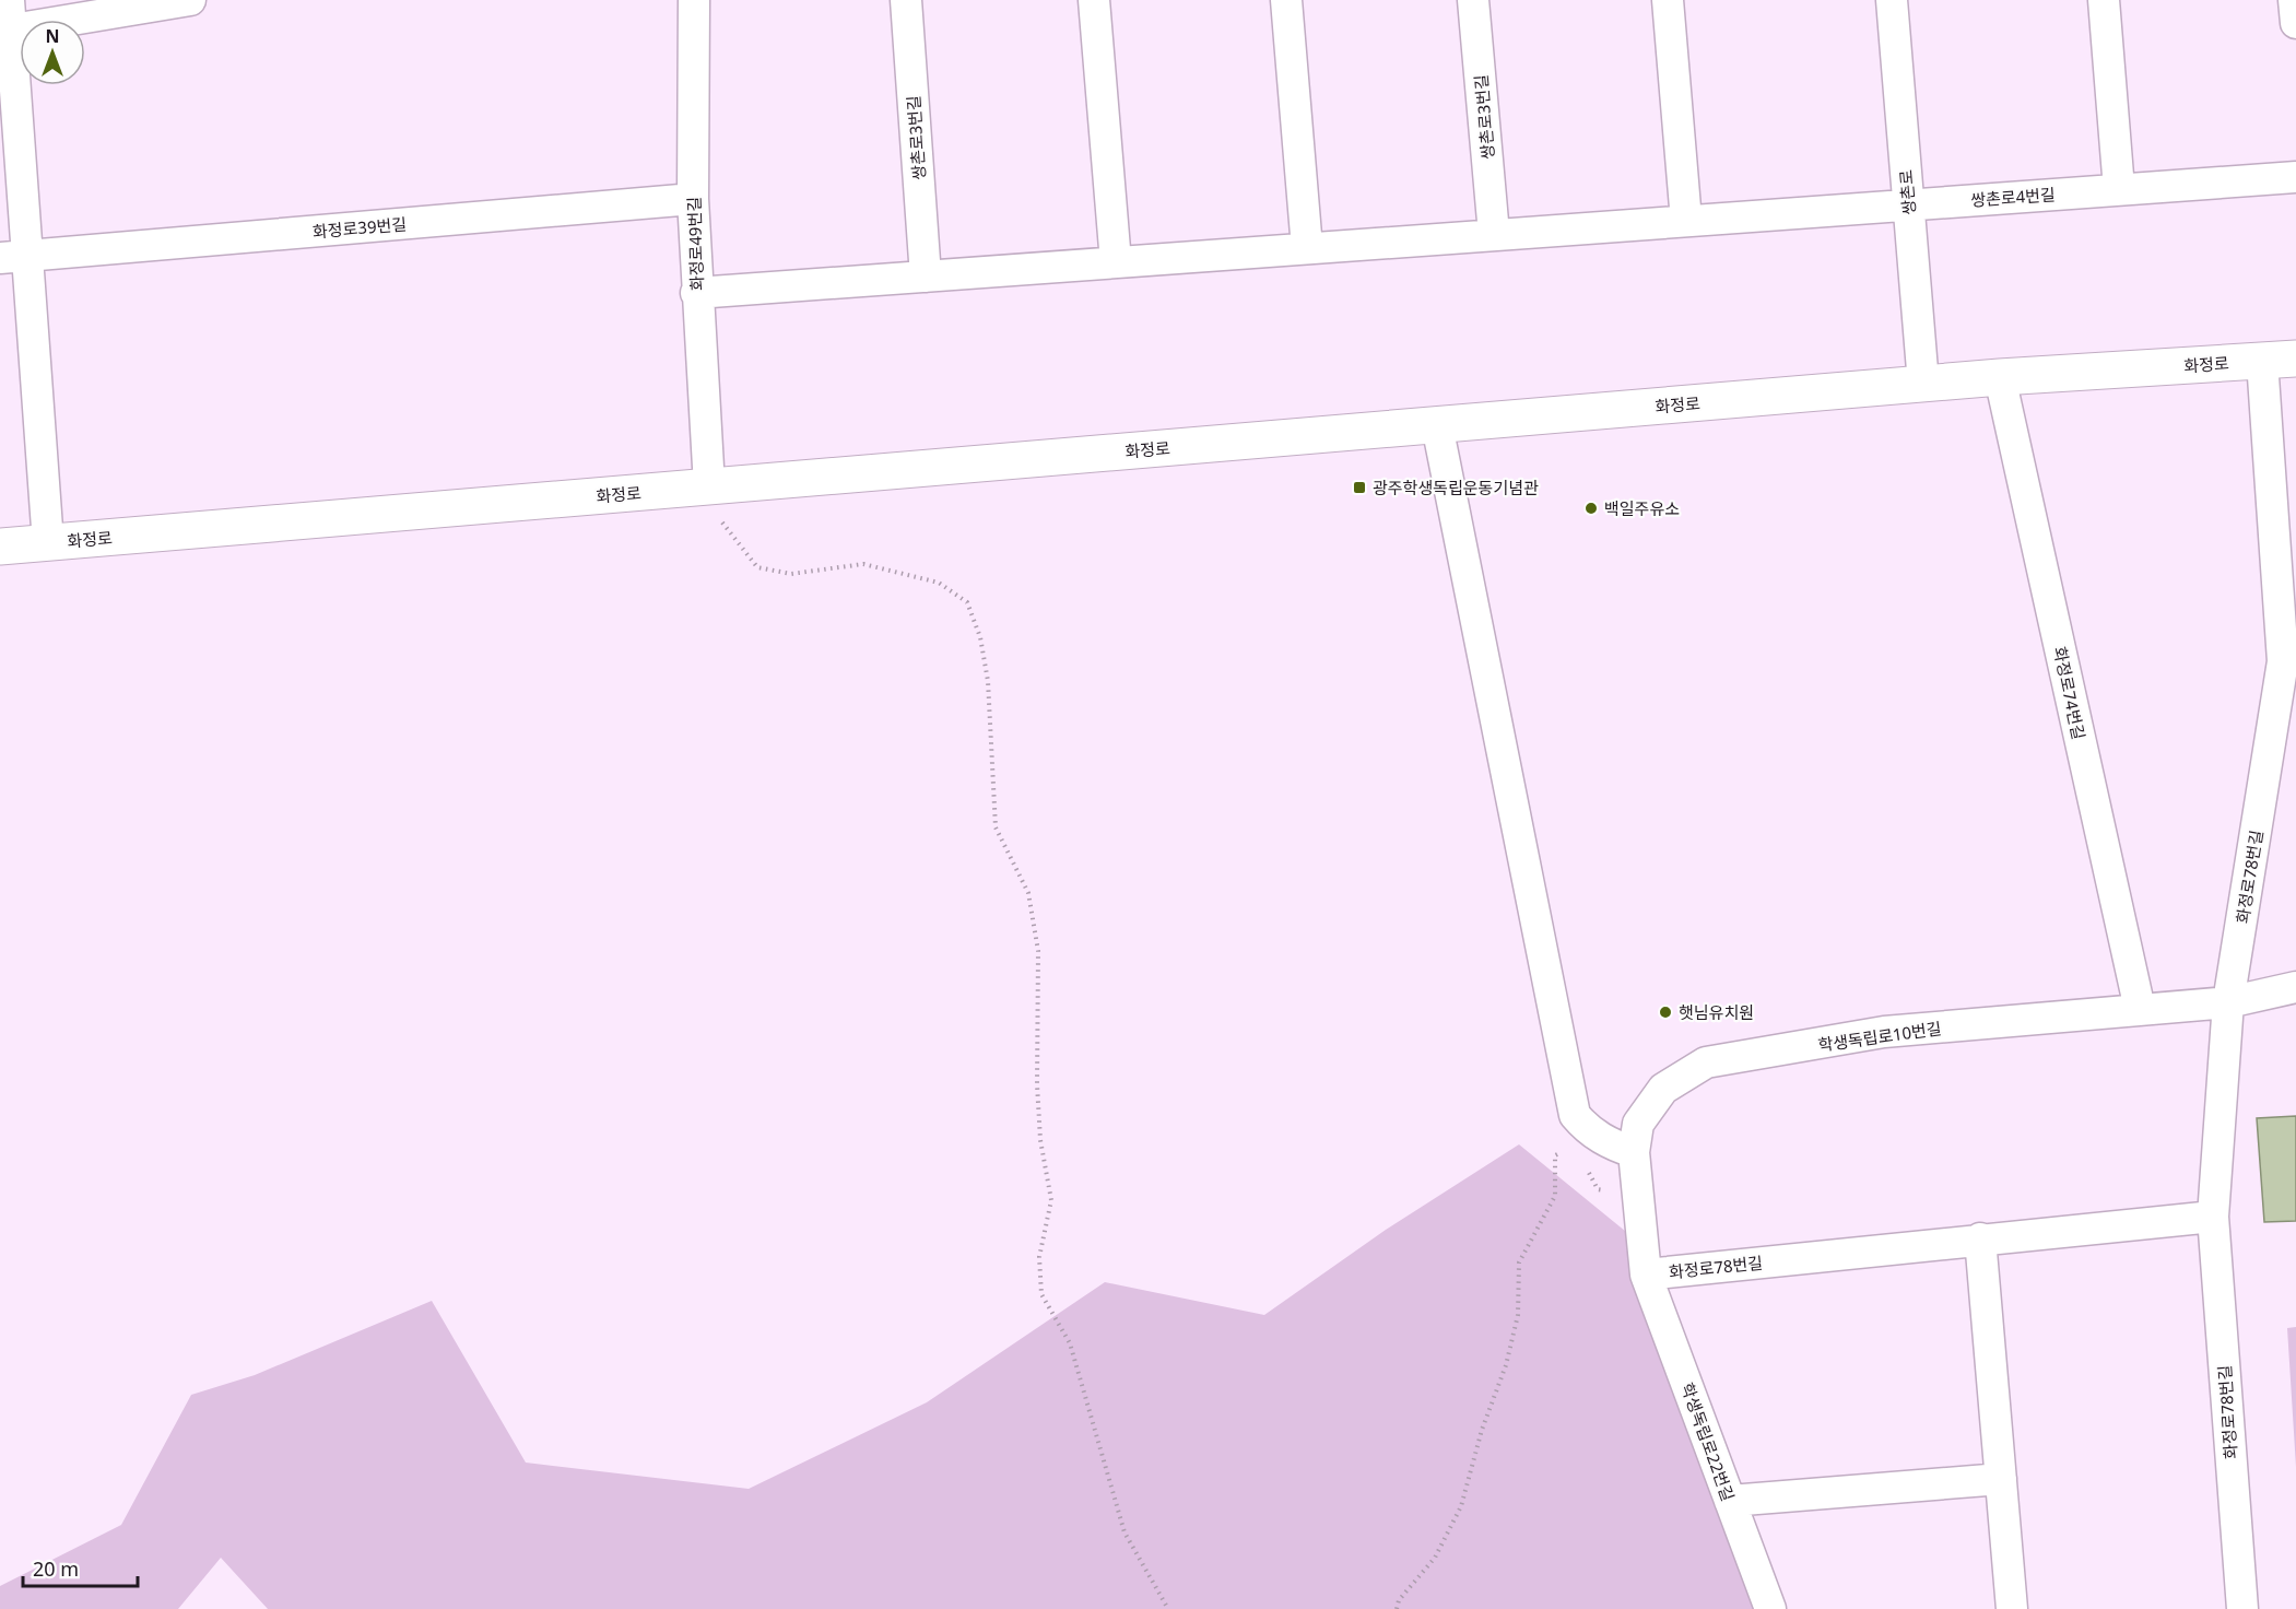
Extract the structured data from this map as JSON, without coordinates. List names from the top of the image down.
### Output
{
  "streets": {
    "street": [
      "쌍촌로3번길",
      "쌍촌로",
      "쌍촌로4번길",
      "화정로39번길",
      "화정로49번길",
      "화정로",
      "화정로74번길",
      "화정로78번길",
      "학생독립로10번길",
      "학생독립로22번길"
    ]
  },
  "crossings": [
    ["쌍촌로", "쌍촌로4번길"],
    ["쌍촌로", "화정로"],
    ["화정로39번길", "화정로49번길"],
    ["화정로49번길", "화정로"],
    ["화정로", "화정로74번길"],
    ["화정로", "화정로78번길"],
    ["화정로74번길", "학생독립로10번길"],
    ["화정로78번길", "학생독립로10번길"],
    ["화정로78번길", "학생독립로22번길"],
    ["학생독립로10번길", "학생독립로22번길"]
  ],
  "places": {
    "transit": ["광주학생독립운동기념관"],
    "other": ["백일주유소", "햇님유치원"]
  },
  "scale_bar": "20 m",
  "north": "top"
}
